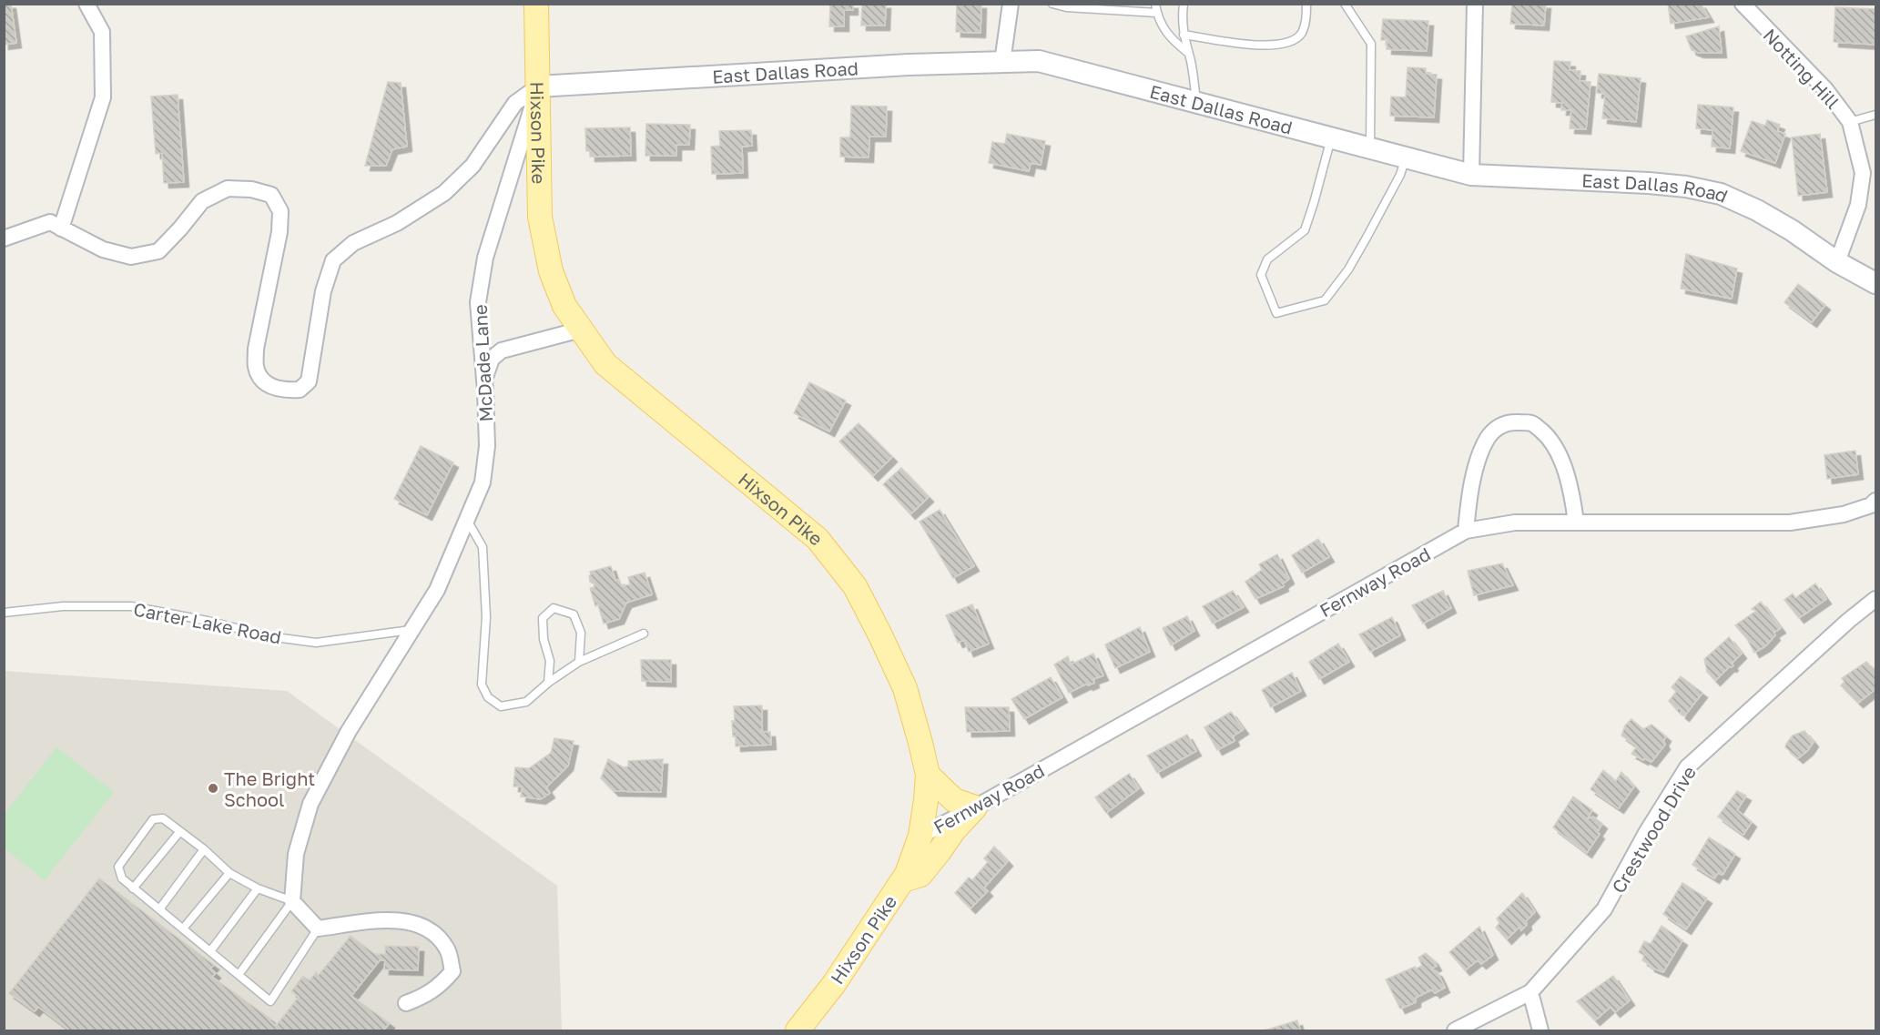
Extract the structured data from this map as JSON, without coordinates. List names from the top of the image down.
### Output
{
  "streets": {
    "main road": ["Hixson Pike"],
    "street": [
      "Notting Hill",
      "East Dallas Road",
      "McDade Lane",
      "Fernway Road",
      "Crestwood Drive"
    ],
    "lane": ["Carter Lake Road"]
  },
  "crossings": [
    ["Notting Hill", "East Dallas Road"],
    ["East Dallas Road", "Hixson Pike"],
    ["East Dallas Road", "McDade Lane"],
    ["Hixson Pike", "McDade Lane"],
    ["Hixson Pike", "Fernway Road"],
    ["McDade Lane", "Carter Lake Road"]
  ],
  "places": ["The Bright School"]
}
